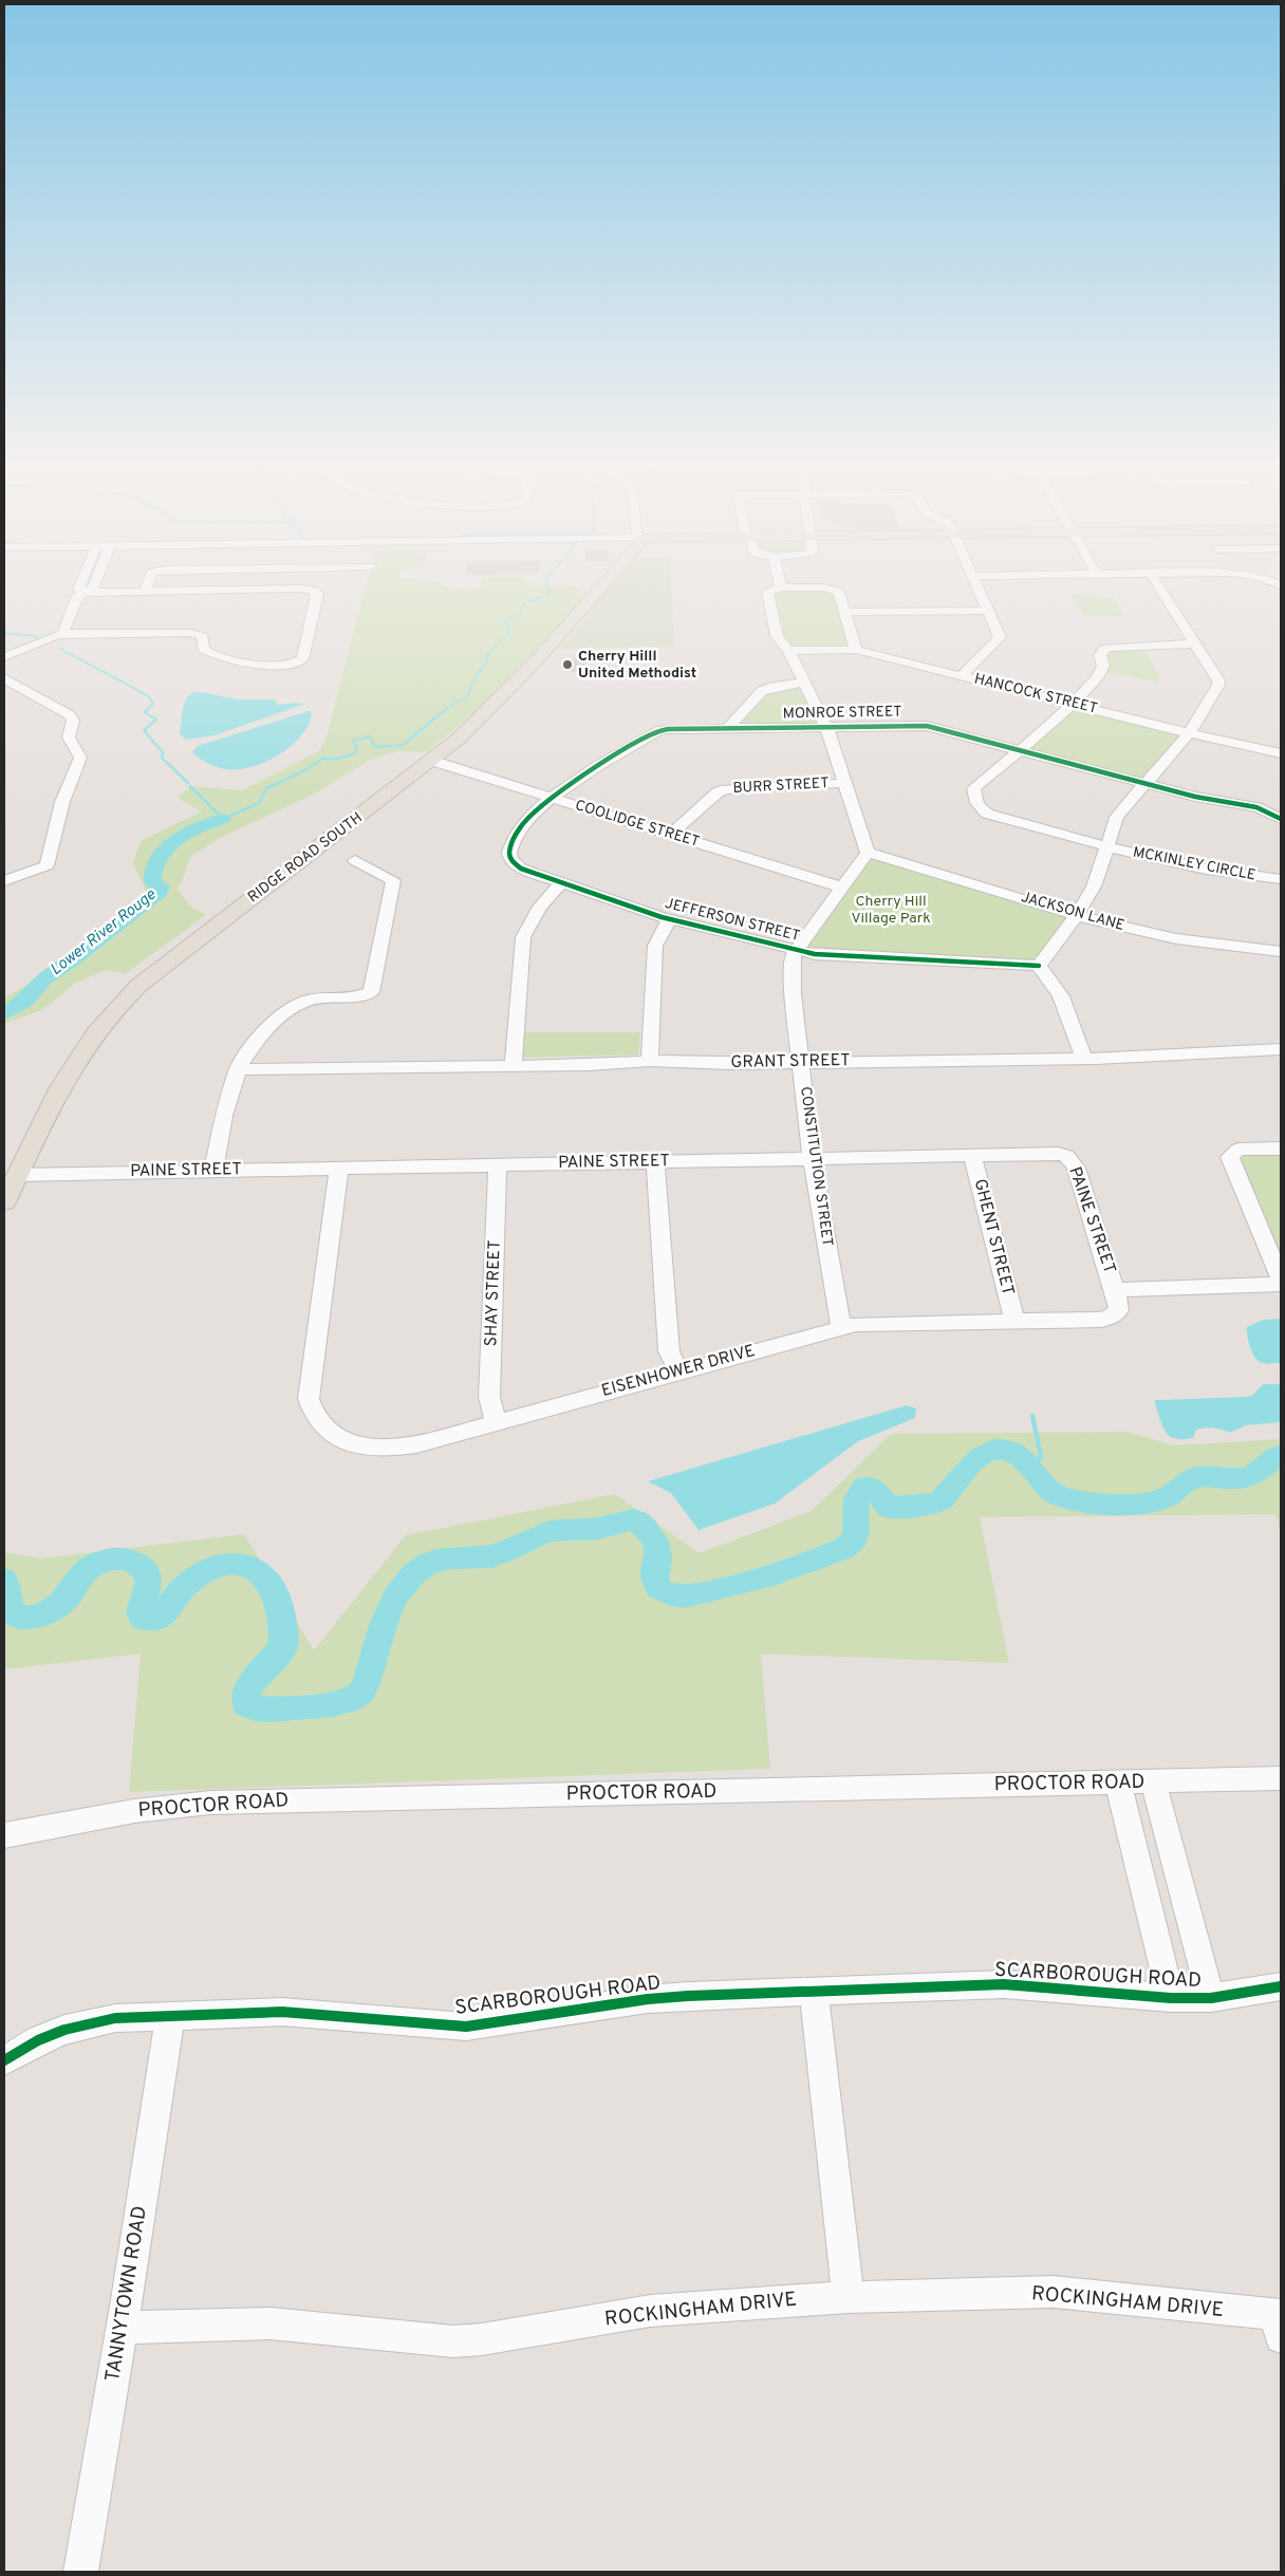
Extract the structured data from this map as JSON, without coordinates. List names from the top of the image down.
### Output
{
  "streets": {
    "main road": ["RIDGE ROAD SOUTH"],
    "street": [
      "HANCOCK STREET",
      "MONROE STREET",
      "BURR STREET",
      "COOLIDGE STREET",
      "MCKINLEY CIRCLE",
      "JACKSON LANE",
      "JEFFERSON STREET",
      "GRANT STREET",
      "PAINE STREET",
      "CONSTITUTION STREET",
      "GHENT STREET",
      "SHAY STREET",
      "EISENHOWER DRIVE",
      "PROCTOR ROAD",
      "SCARBOROUGH ROAD",
      "TANNYTOWN ROAD",
      "ROCKINGHAM DRIVE"
    ]
  },
  "crossings": [
    ["MONROE STREET", "COOLIDGE STREET"],
    ["MONROE STREET", "MCKINLEY CIRCLE"],
    ["MONROE STREET", "JEFFERSON STREET"],
    ["BURR STREET", "COOLIDGE STREET"],
    ["COOLIDGE STREET", "RIDGE ROAD SOUTH"],
    ["COOLIDGE STREET", "JEFFERSON STREET"],
    ["RIDGE ROAD SOUTH", "PAINE STREET"],
    ["JEFFERSON STREET", "CONSTITUTION STREET"],
    ["GRANT STREET", "CONSTITUTION STREET"],
    ["PAINE STREET", "CONSTITUTION STREET"],
    ["PAINE STREET", "GHENT STREET"],
    ["PAINE STREET", "SHAY STREET"],
    ["PAINE STREET", "EISENHOWER DRIVE"],
    ["CONSTITUTION STREET", "EISENHOWER DRIVE"],
    ["GHENT STREET", "EISENHOWER DRIVE"],
    ["SHAY STREET", "EISENHOWER DRIVE"],
    ["SCARBOROUGH ROAD", "TANNYTOWN ROAD"],
    ["TANNYTOWN ROAD", "ROCKINGHAM DRIVE"]
  ],
  "water": ["Lower River Rouge"],
  "parks": ["Cherry Hill Village Park"],
  "places": ["Cherry Hilll United Methodist"]
}
